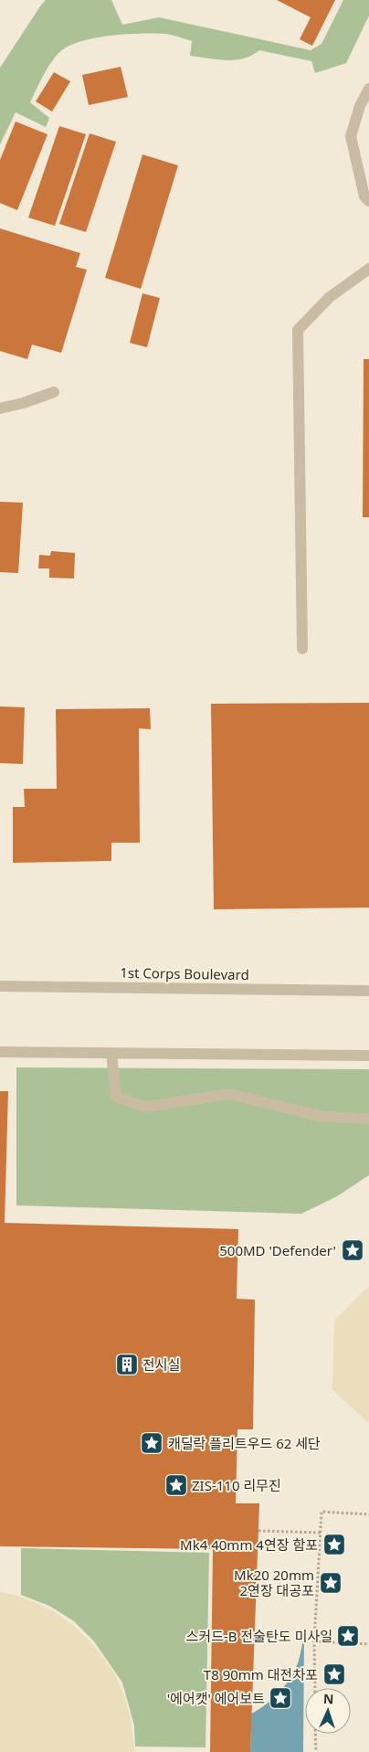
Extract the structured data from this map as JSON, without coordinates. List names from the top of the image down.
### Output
{
  "streets": {
    "lane": ["1st Corps Boulevard"]
  },
  "places": {
    "place": [
      "500MD 'Defender'",
      "캐딜락 플리트우드 62 세단",
      "ZIS-110 리무진",
      "Mk4 40mm 4연장 함포",
      "Mk20 20mm 2연장 대공포",
      "스커드-B 전술탄도 미사일",
      "T8 90mm 대전차포",
      "'에어캣' 에어보트"
    ],
    "building": ["전시실"]
  },
  "north": "top"
}
